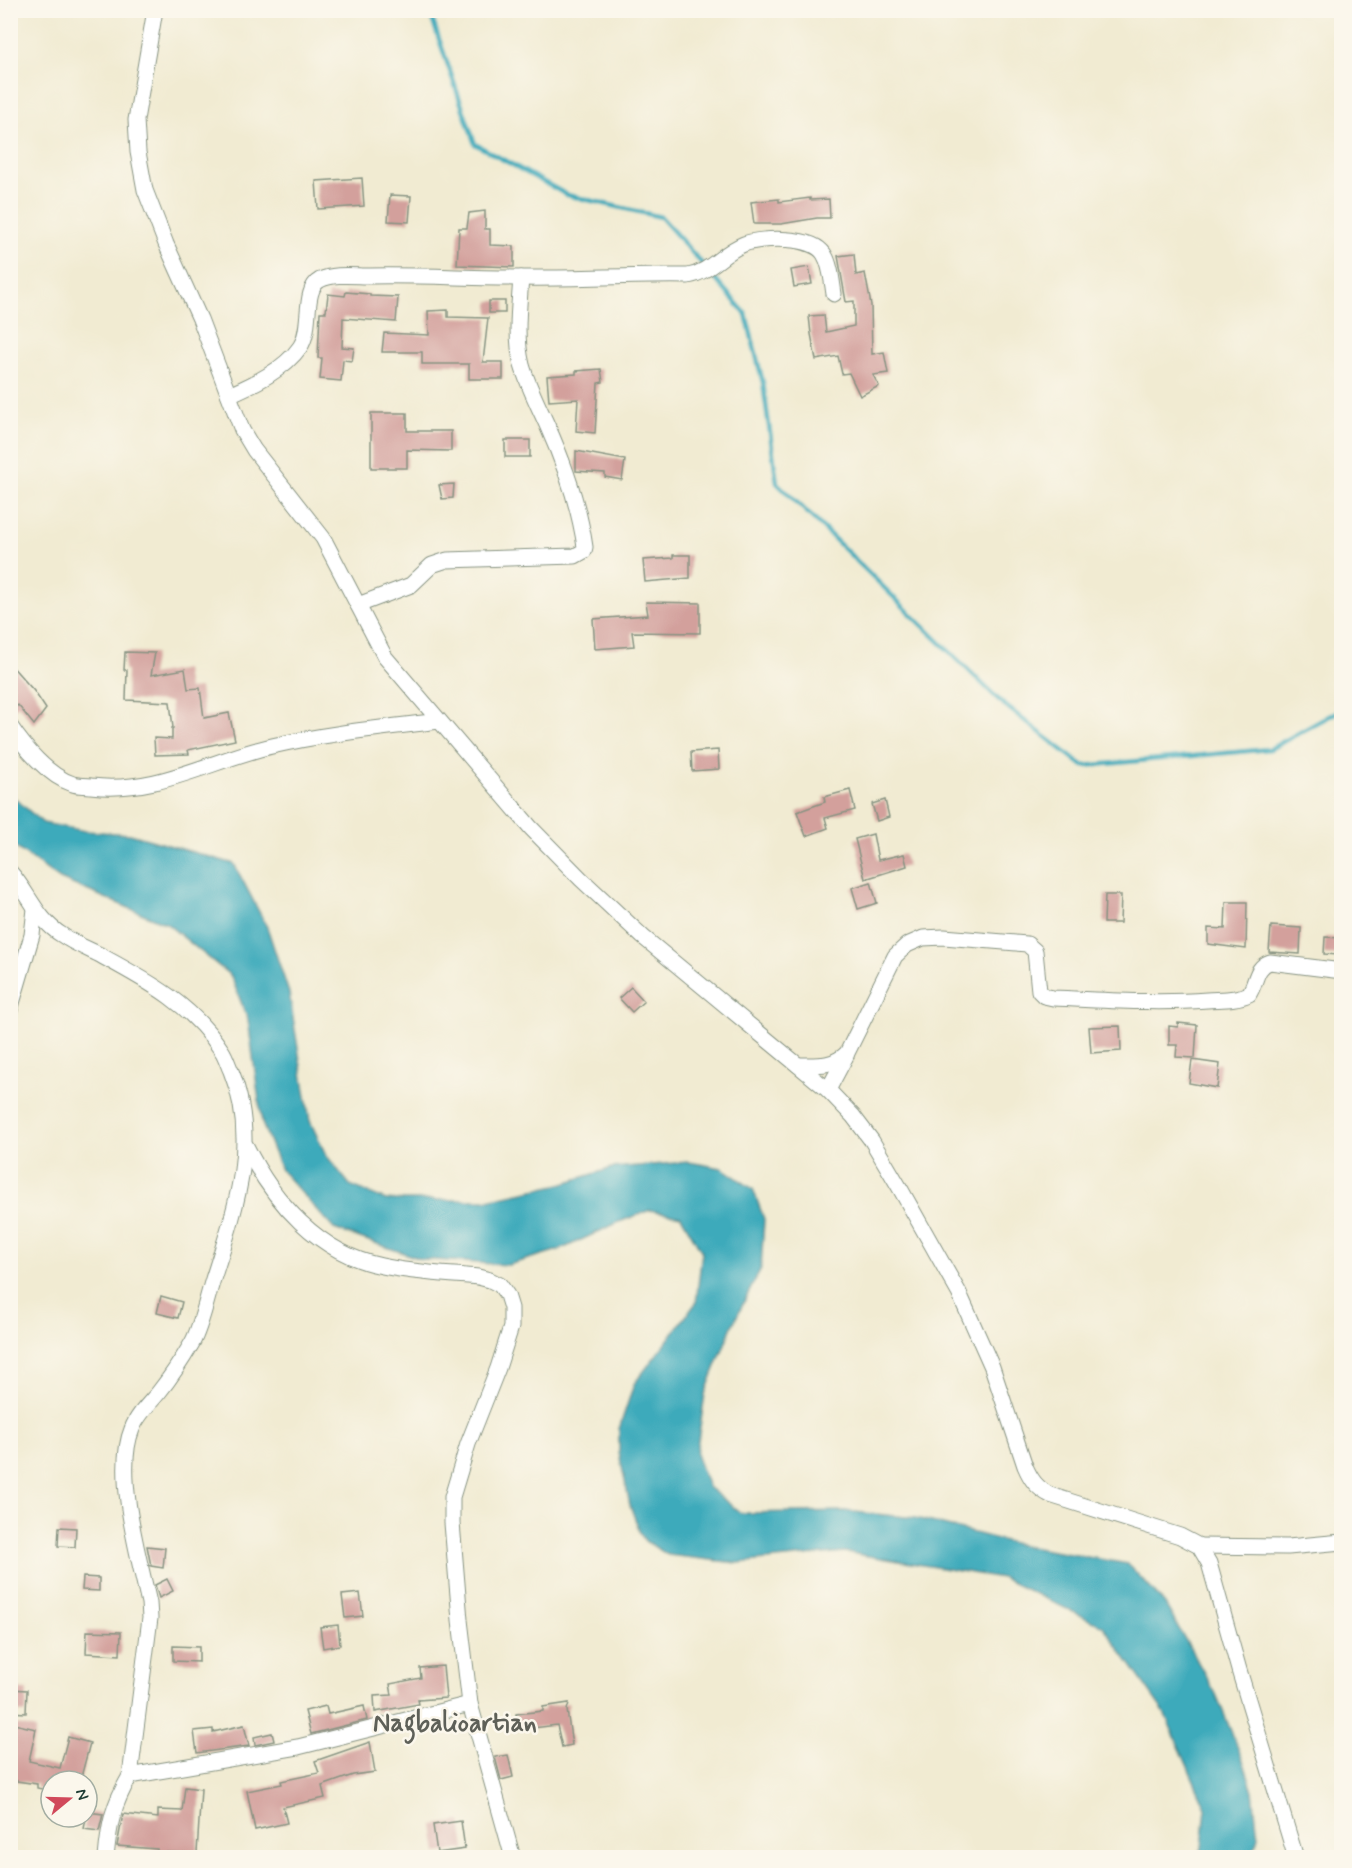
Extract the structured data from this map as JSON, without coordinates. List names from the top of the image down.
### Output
{
  "districts": ["Nagbalioartian"],
  "north": "right"
}
